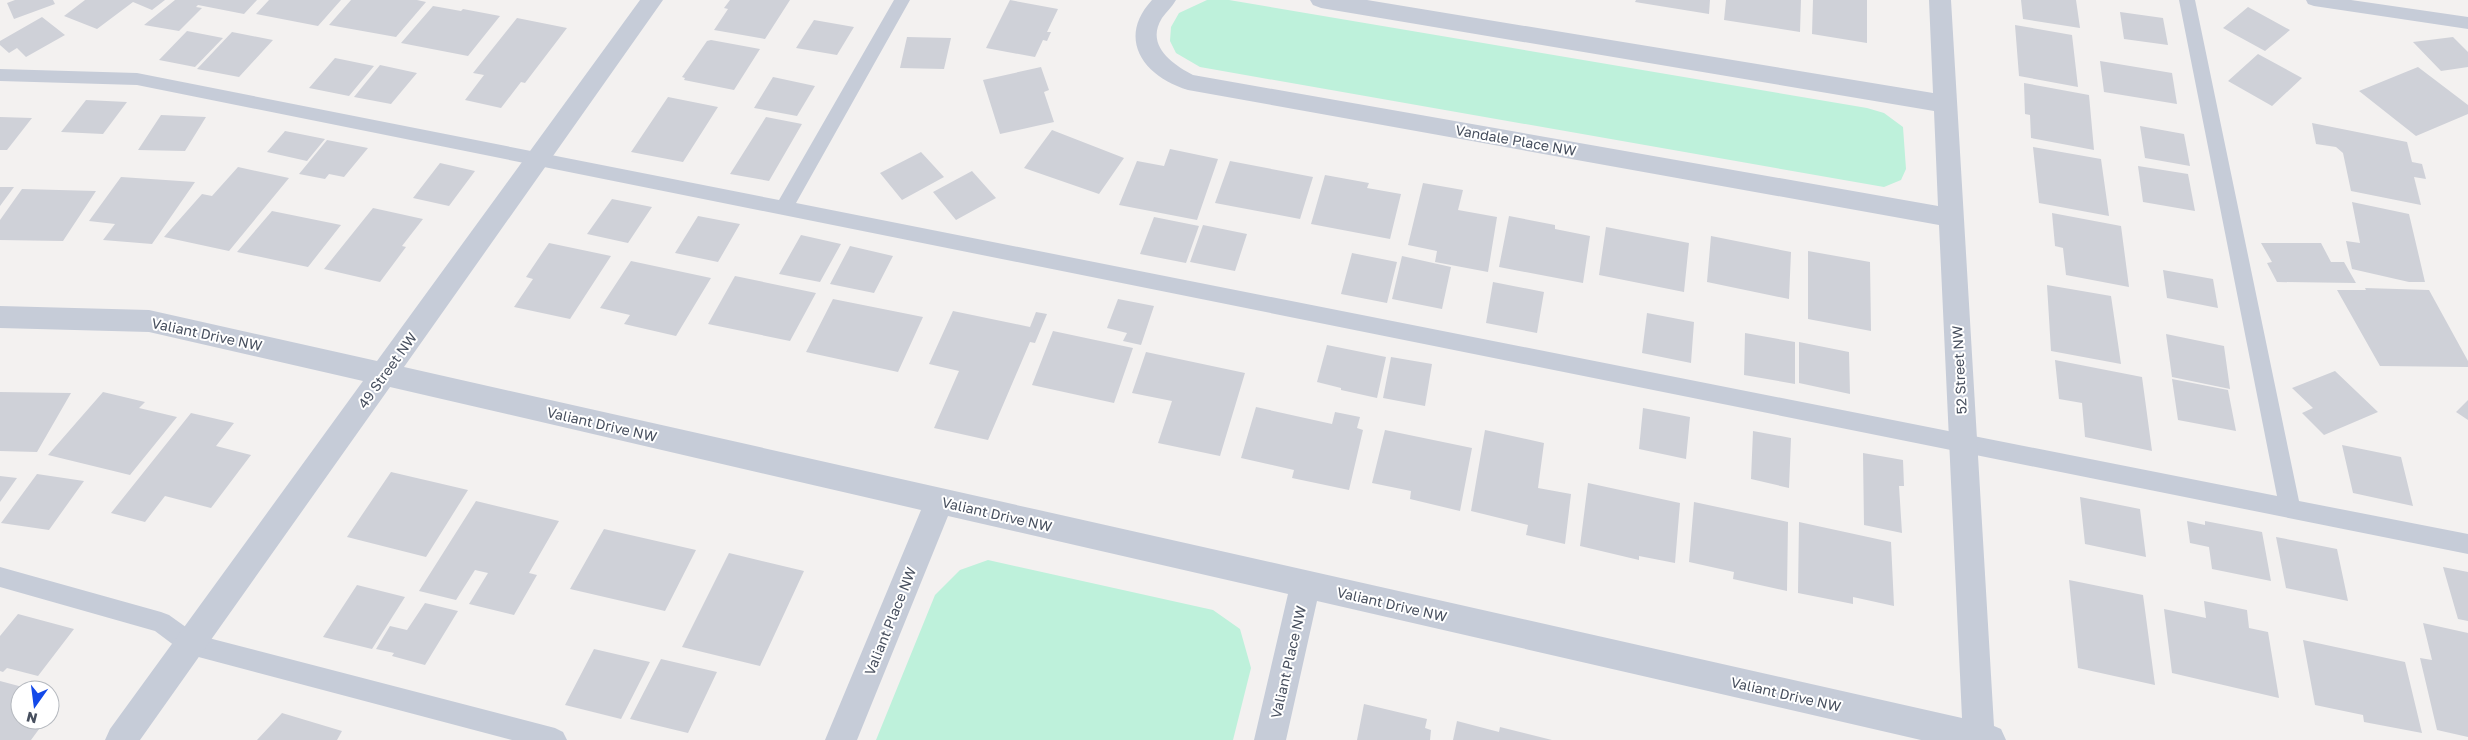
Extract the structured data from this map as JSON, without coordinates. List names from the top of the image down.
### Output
{
  "streets": {
    "street": [
      "Vandale Place NW",
      "Valiant Drive NW",
      "49 Street NW",
      "52 Street NW",
      "Valiant Place NW"
    ]
  },
  "crossings": [
    ["Vandale Place NW", "52 Street NW"],
    ["Valiant Drive NW", "49 Street NW"],
    ["Valiant Drive NW", "52 Street NW"],
    ["Valiant Drive NW", "Valiant Place NW"]
  ],
  "north": "bottom"
}
